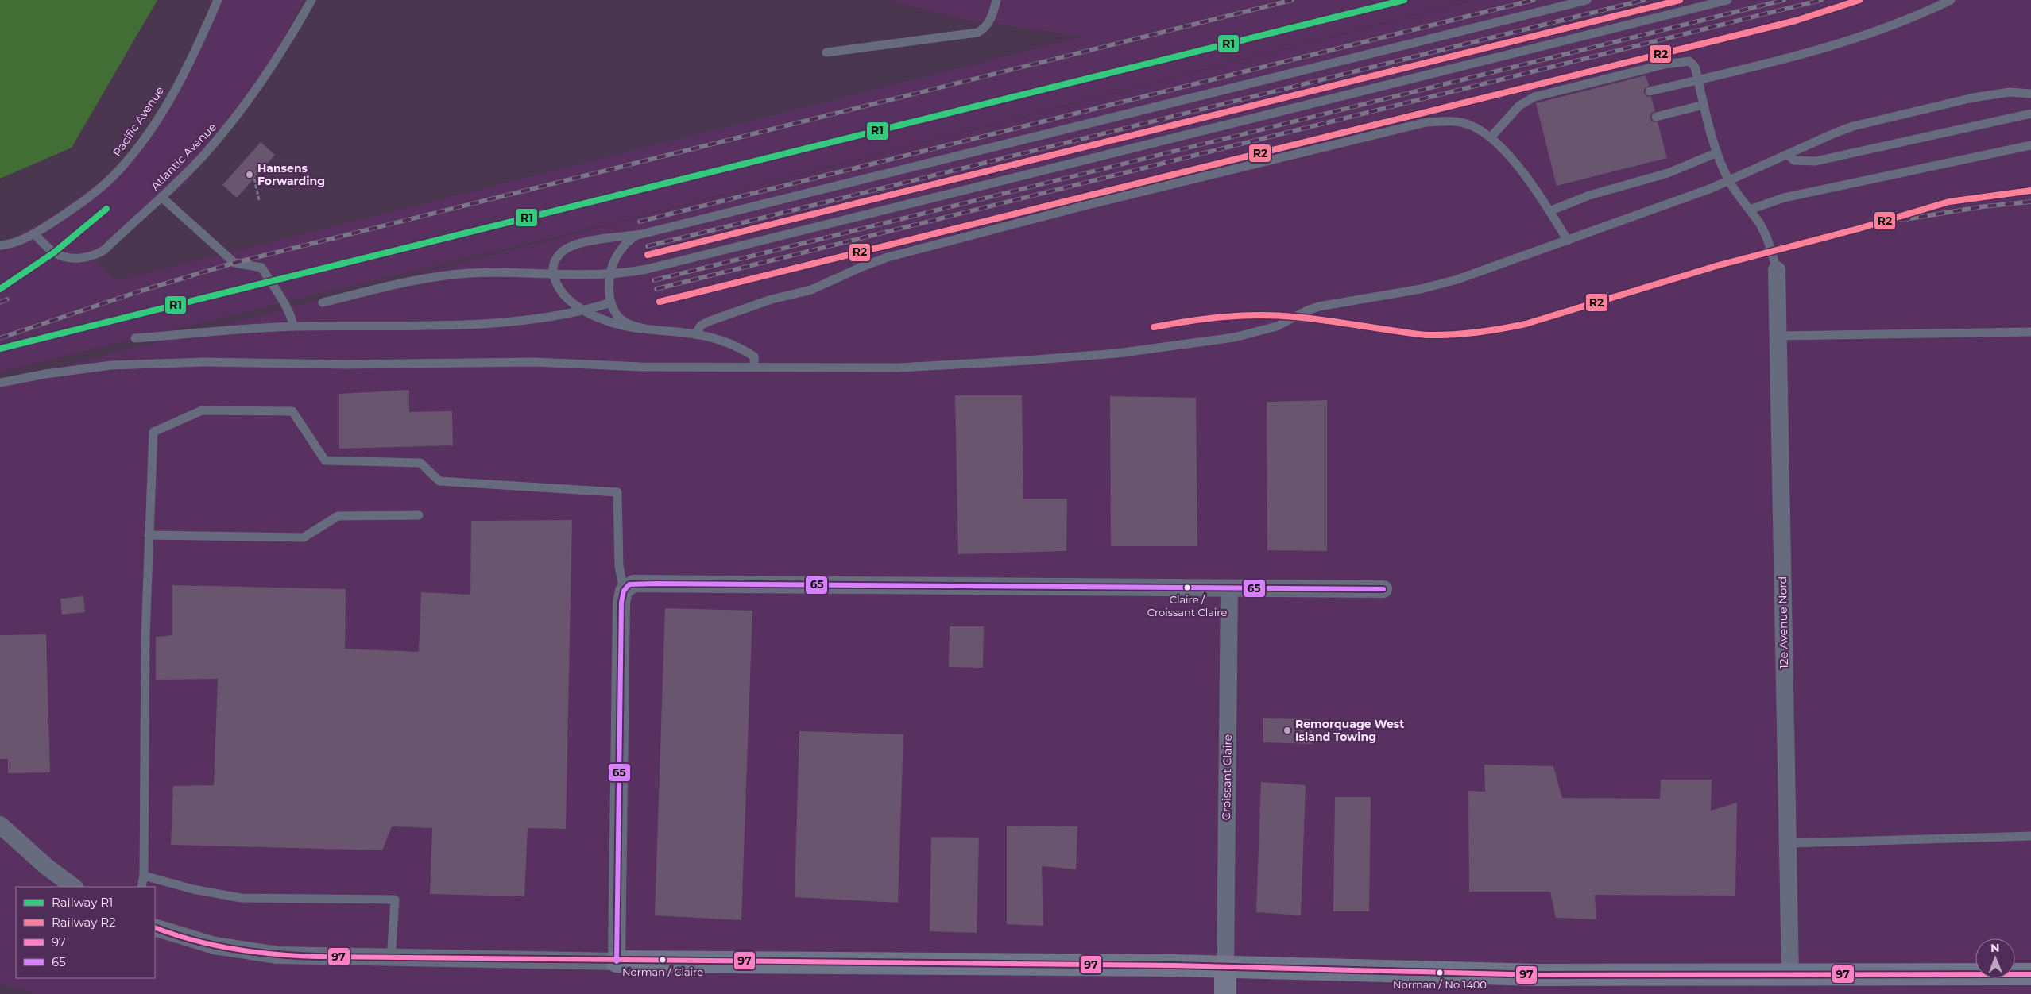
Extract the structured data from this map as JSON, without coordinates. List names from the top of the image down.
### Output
{
  "streets": {
    "street": ["12e Avenue Nord", "Croissant Claire"],
    "lane": ["Pacific Avenue", "Atlantic Avenue"]
  },
  "crossings": [
    ["Pacific Avenue", "Atlantic Avenue"]
  ],
  "places": [
    "Hansens Forwarding",
    "Claire / Croissant Claire",
    "Remorquage West Island Towing",
    "Norman / Claire",
    "Norman / No 1400"
  ],
  "lines": [
    "rail line R1",
    "rail line R2",
    "transit line 65",
    "transit line 97"
  ],
  "legend": [
    "Railway R1",
    "Railway R2",
    "97",
    "65"
  ],
  "north": "top"
}
